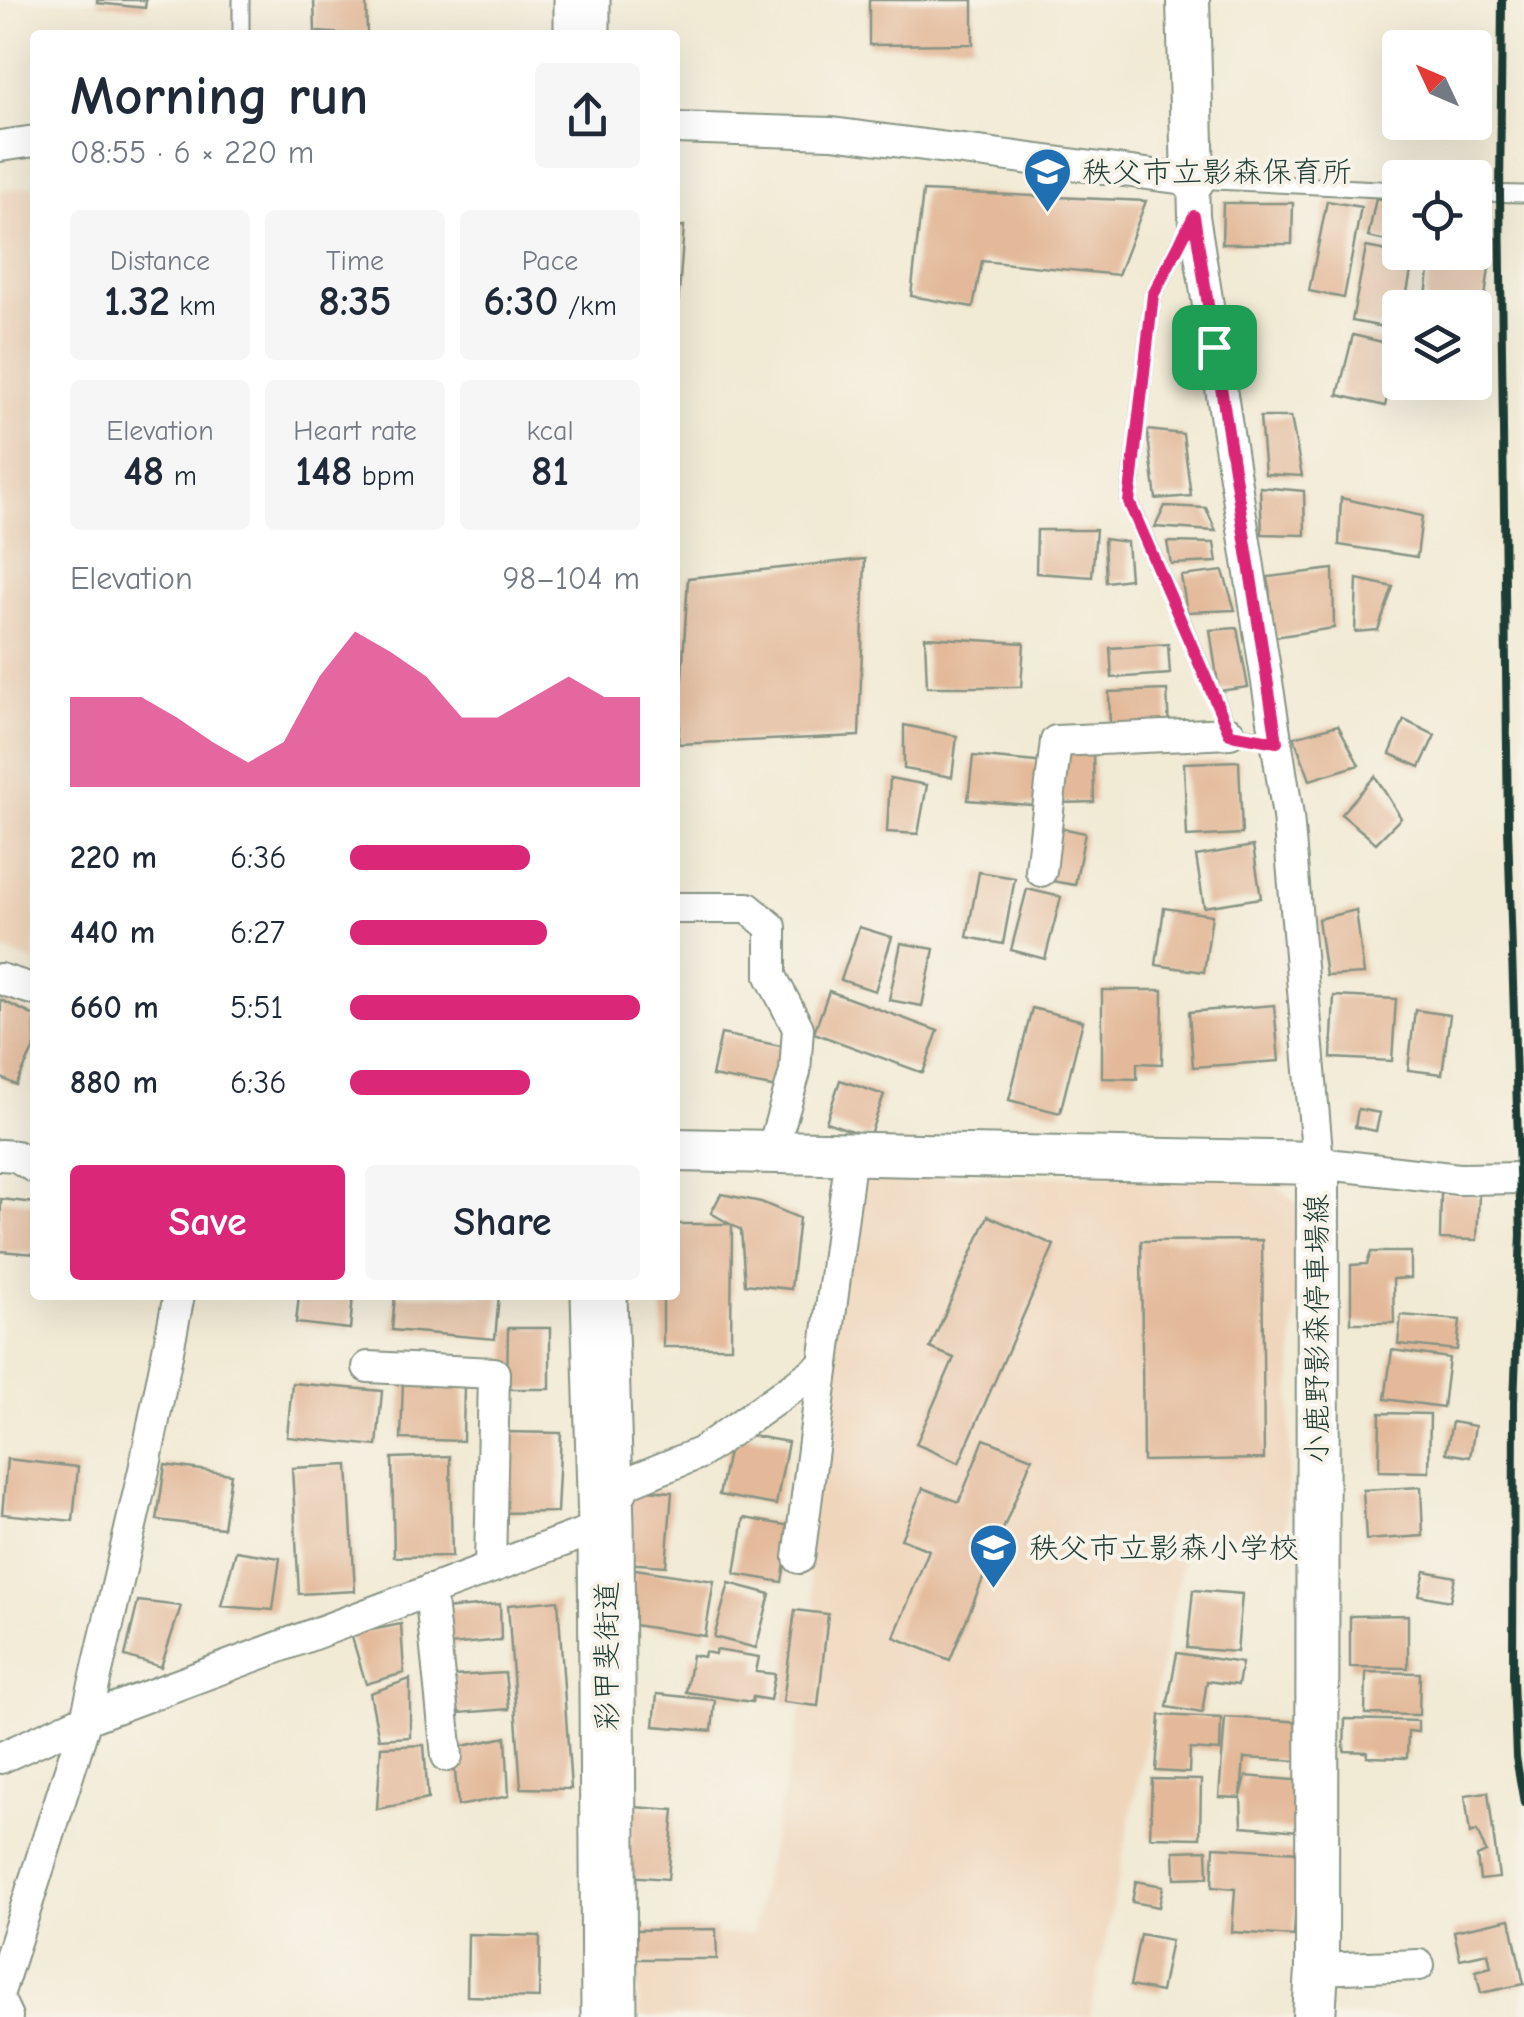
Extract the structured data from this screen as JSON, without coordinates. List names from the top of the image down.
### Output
{
  "streets": {
    "highway": ["彩甲斐街道"],
    "main road": ["小鹿野影森停車場線"]
  },
  "places": {
    "school or university": ["秩父市立影森保育所", "秩父市立影森小学校"]
  },
  "north": "top left",
  "page": {
    "heading": ["Morning run", "08:55 · 6 × 220 m"],
    "stats": [
      ["Distance", "1.32 km"],
      ["Time", "8:35"],
      ["Pace", "6:30 /km"],
      ["Elevation", "48 m"],
      ["Heart rate", "148 bpm"],
      ["kcal", "81"]
    ],
    "chart": ["Elevation", "98–104 m"],
    "list": [
      {
        "name": "220 m",
        "note": "6:36"
      },
      {
        "name": "440 m",
        "note": "6:27"
      },
      {
        "name": "660 m",
        "note": "5:51"
      },
      {
        "name": "880 m",
        "note": "6:36"
      }
    ],
    "buttons": ["Save", "Share"]
  }
}
